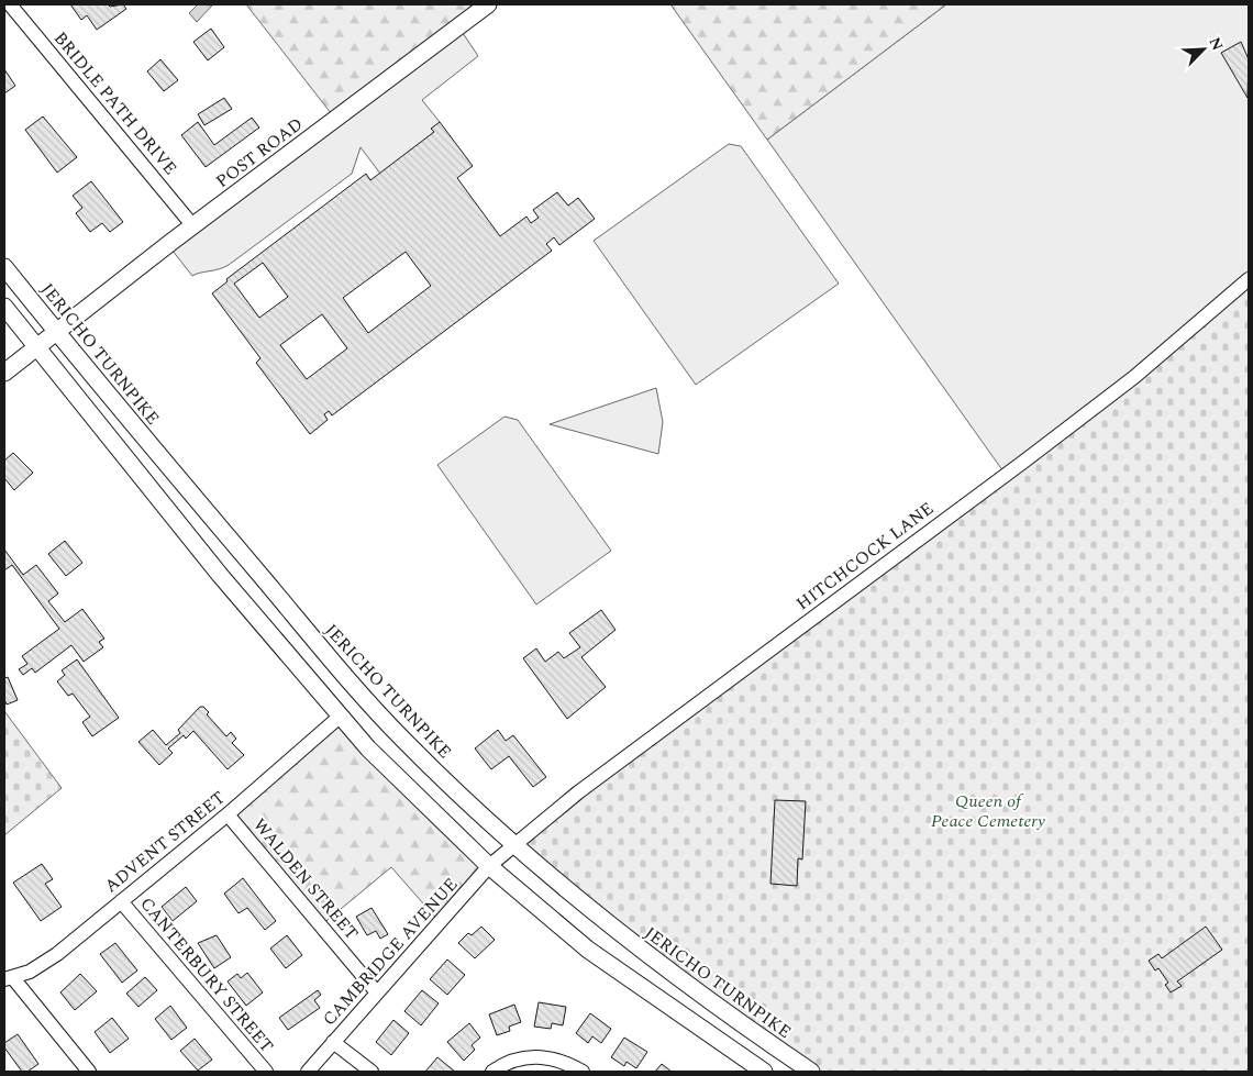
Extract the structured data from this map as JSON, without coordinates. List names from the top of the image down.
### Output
{
  "streets": {
    "main road": ["POST ROAD", "JERICHO TURNPIKE"],
    "street": [
      "BRIDLE PATH DRIVE",
      "HITCHCOCK LANE",
      "ADVENT STREET",
      "WALDEN STREET",
      "CAMBRIDGE AVENUE",
      "CANTERBURY STREET"
    ]
  },
  "crossings": [
    ["BRIDLE PATH DRIVE", "POST ROAD"],
    ["POST ROAD", "JERICHO TURNPIKE"],
    ["JERICHO TURNPIKE", "HITCHCOCK LANE"],
    ["HITCHCOCK LANE", "CAMBRIDGE AVENUE"],
    ["ADVENT STREET", "WALDEN STREET"],
    ["ADVENT STREET", "CANTERBURY STREET"],
    ["WALDEN STREET", "CAMBRIDGE AVENUE"]
  ],
  "parks": ["Queen of Peace Cemetery"],
  "north": "top right"
}
